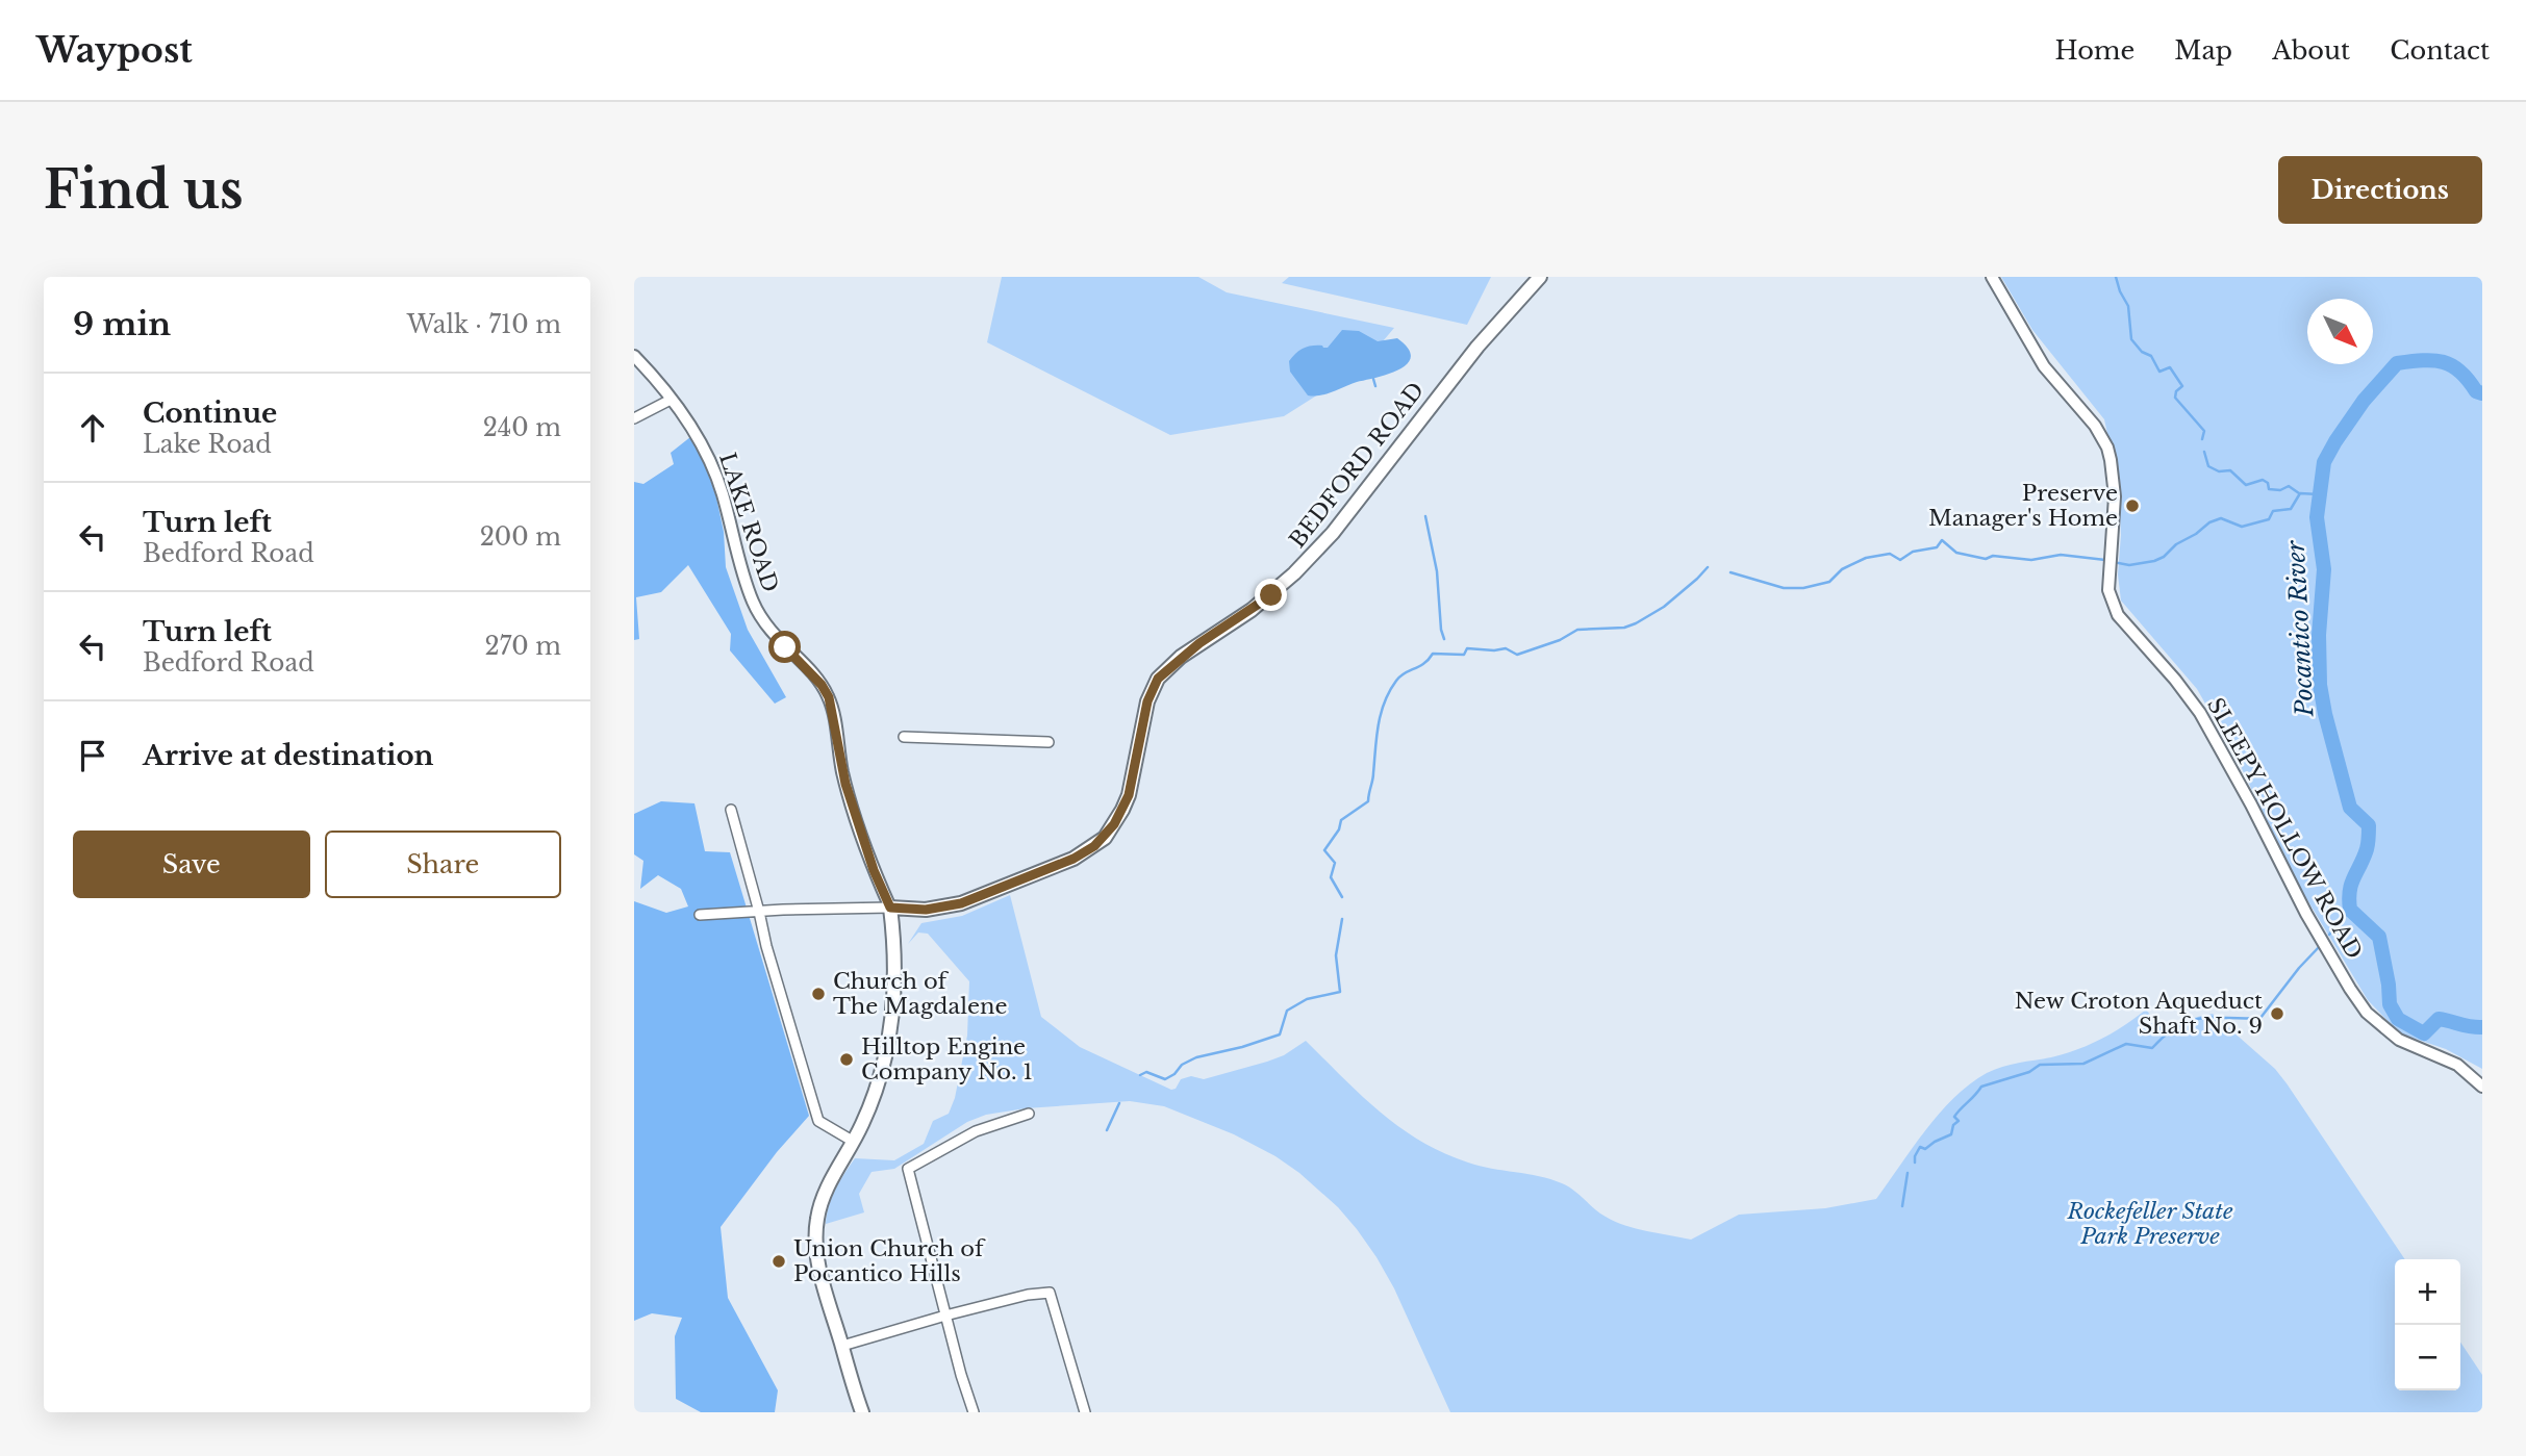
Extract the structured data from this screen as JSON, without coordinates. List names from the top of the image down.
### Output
{
  "streets": {
    "main road": ["BEDFORD ROAD"],
    "street": ["LAKE ROAD", "SLEEPY HOLLOW ROAD"]
  },
  "crossings": [
    ["BEDFORD ROAD", "LAKE ROAD"]
  ],
  "water": ["Pocantico River"],
  "parks": ["Rockefeller State Park Preserve"],
  "places": [
    "Preserve Manager's Home",
    "Church of The Magdalene",
    "New Croton Aqueduct Shaft No. 9",
    "Hilltop Engine Company No. 1",
    "Union Church of Pocantico Hills"
  ],
  "north": "bottom right",
  "page": {
    "header": "Waypost",
    "nav": [
      "Home",
      "Map",
      "About",
      "Contact"
    ],
    "buttons": [
      "Directions",
      ["Save", "Share"]
    ],
    "title": "Find us",
    "heading": ["9 min", "Walk · 710 m"],
    "list": [
      ["Continue", "Lake Road", "240 m"],
      ["Turn left", "Bedford Road", "200 m"],
      ["Turn left", "Bedford Road", "270 m"],
      "Arrive at destination"
    ],
    "map_buttons": ["+", "−"]
  }
}
